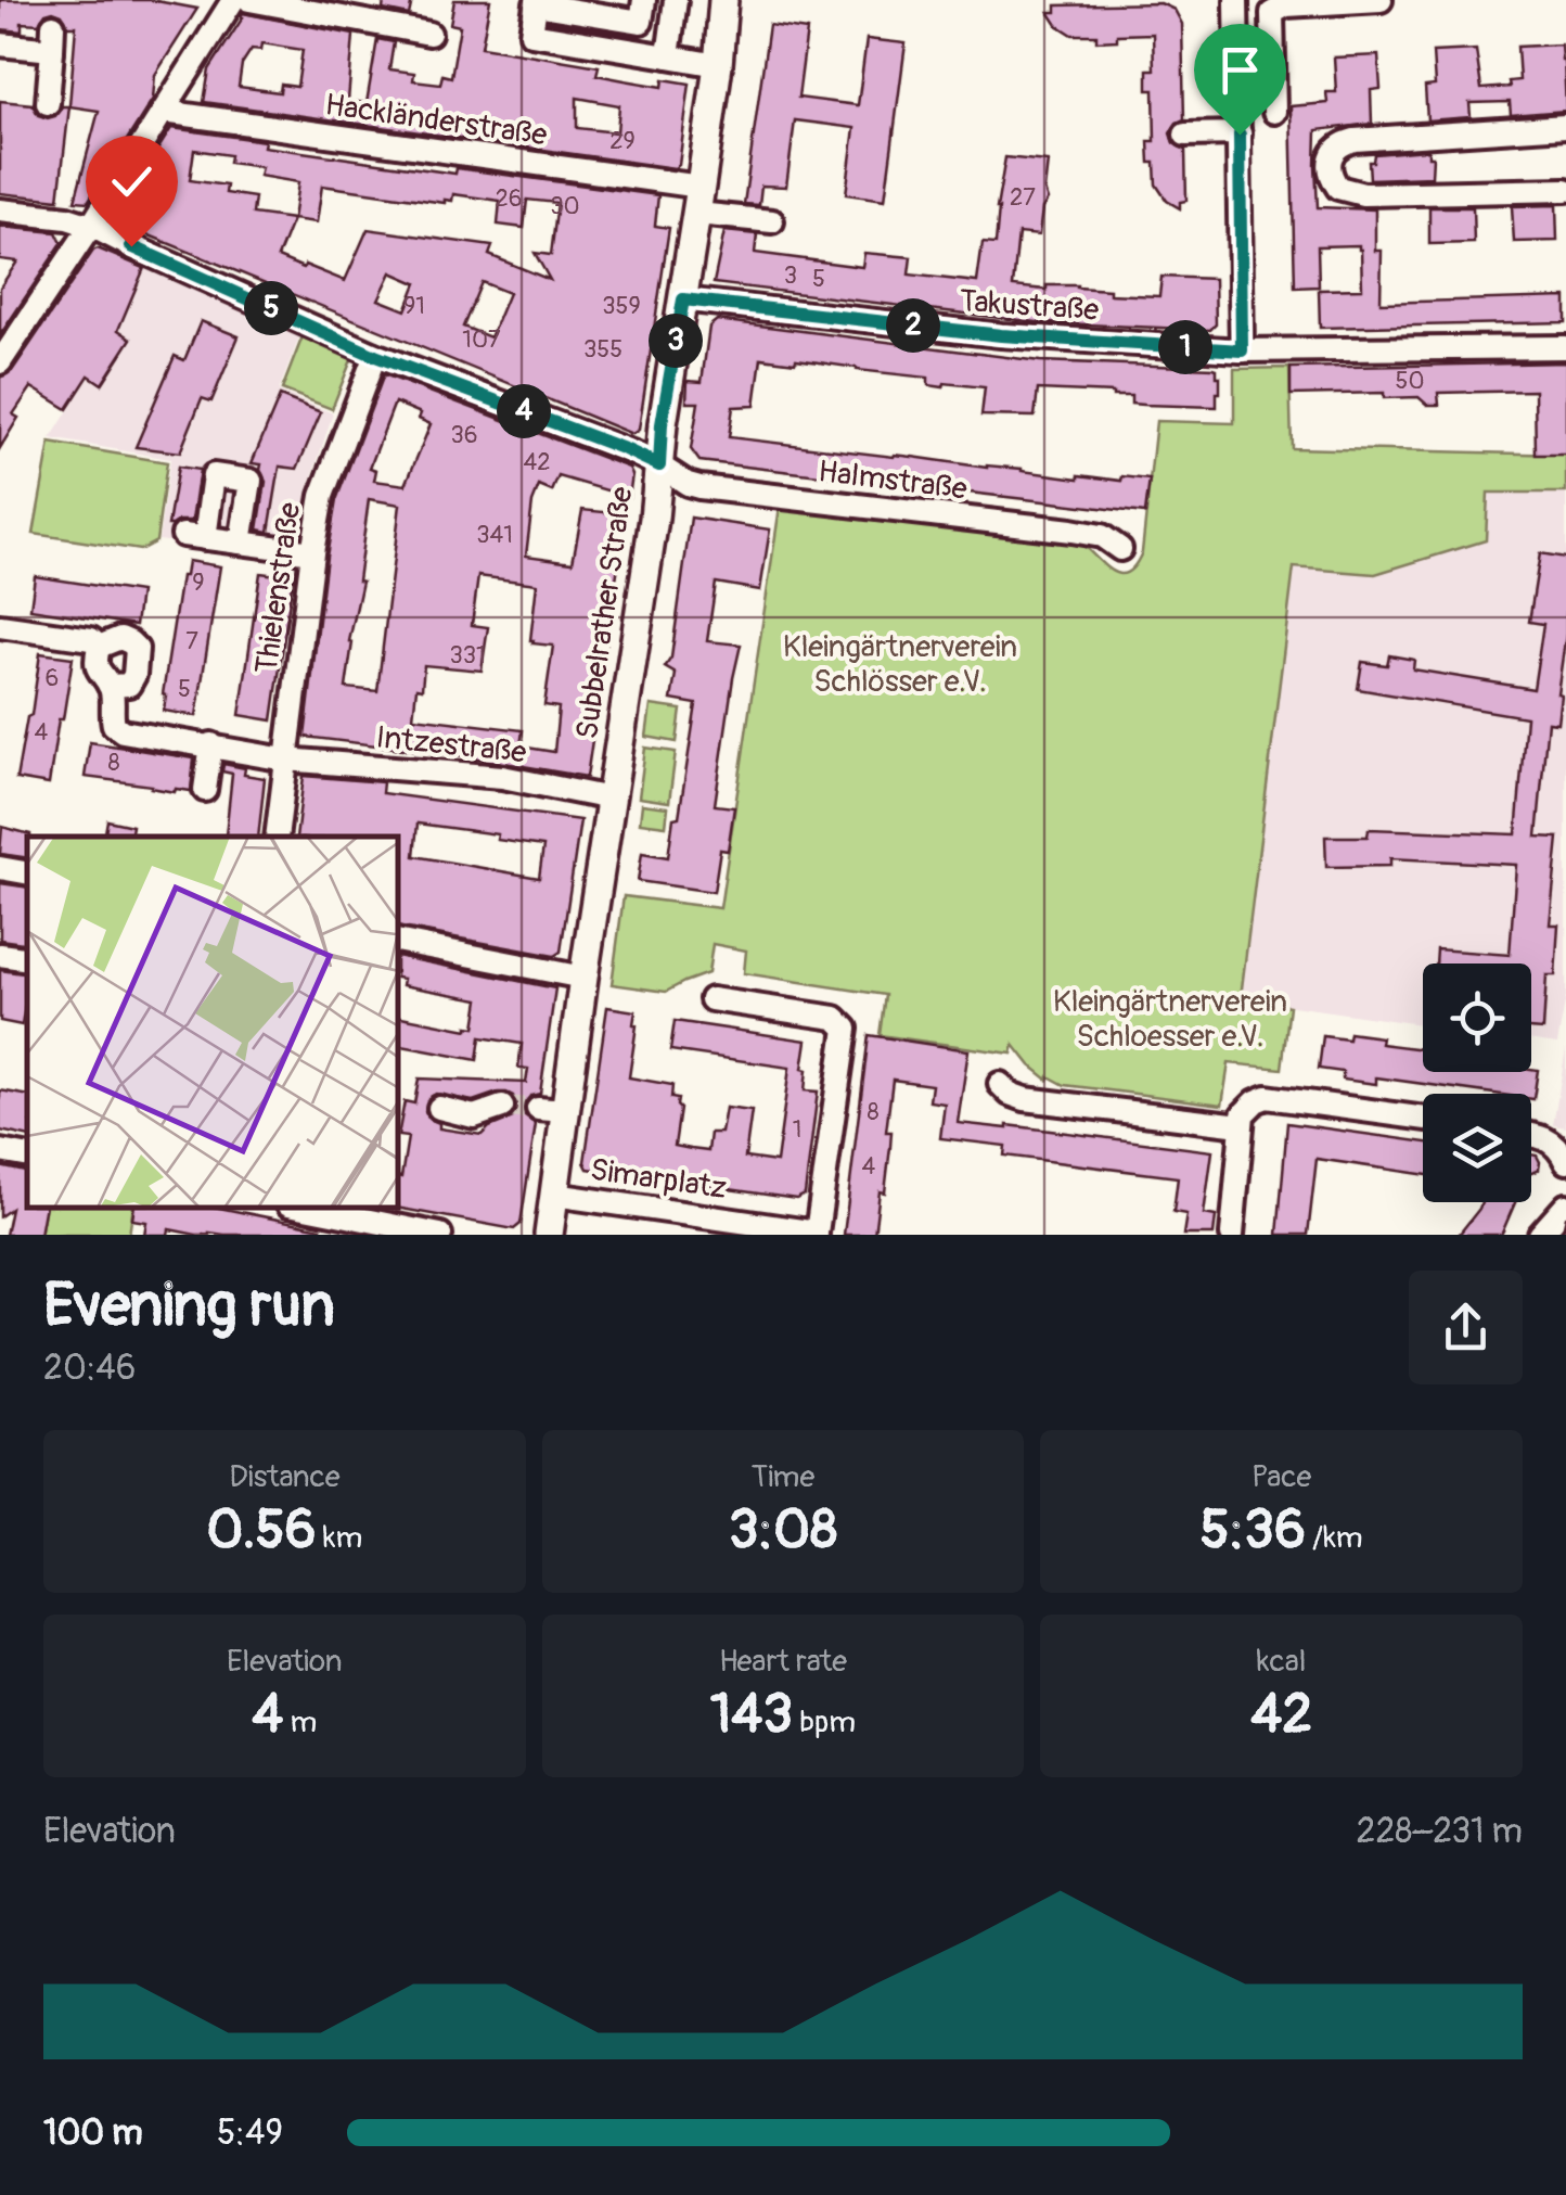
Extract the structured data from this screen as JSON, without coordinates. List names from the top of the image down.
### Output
{
  "streets": {
    "main road": ["Subbelrather Straße"],
    "street": [
      "Hackländerstraße",
      "Takustraße",
      "Halmstraße",
      "Thielenstraße",
      "Intzestraße",
      "Simarplatz"
    ]
  },
  "crossings": [
    ["Hackländerstraße", "Subbelrather Straße"],
    ["Takustraße", "Subbelrather Straße"],
    ["Halmstraße", "Thielenstraße"],
    ["Halmstraße", "Subbelrather Straße"],
    ["Thielenstraße", "Intzestraße"],
    ["Subbelrather Straße", "Intzestraße"],
    ["Subbelrather Straße", "Simarplatz"]
  ],
  "parks": ["Kleingärtnerverein Schlösser e.V.", "Kleingärtnerverein Schloesser e.V."],
  "house_numbers": [
    "29",
    "27",
    "26",
    "30",
    "3",
    "5",
    "91",
    "359",
    "107",
    "355",
    "50",
    "36",
    "42",
    "341",
    "9",
    "7",
    "331",
    "6",
    "5",
    "4",
    "8",
    "8",
    "1",
    "4"
  ],
  "page": {
    "pins": [
      "5",
      "2",
      "3",
      "1",
      "4"
    ],
    "heading": ["Evening run", "20:46"],
    "stats": [
      ["Distance", "0.56 km"],
      ["Time", "3:08"],
      ["Pace", "5:36 /km"],
      ["Elevation", "4 m"],
      ["Heart rate", "143 bpm"],
      ["kcal", "42"]
    ],
    "chart": ["Elevation", "228–231 m"],
    "list": [
      {
        "name": "100 m",
        "note": "5:49"
      }
    ]
  }
}
